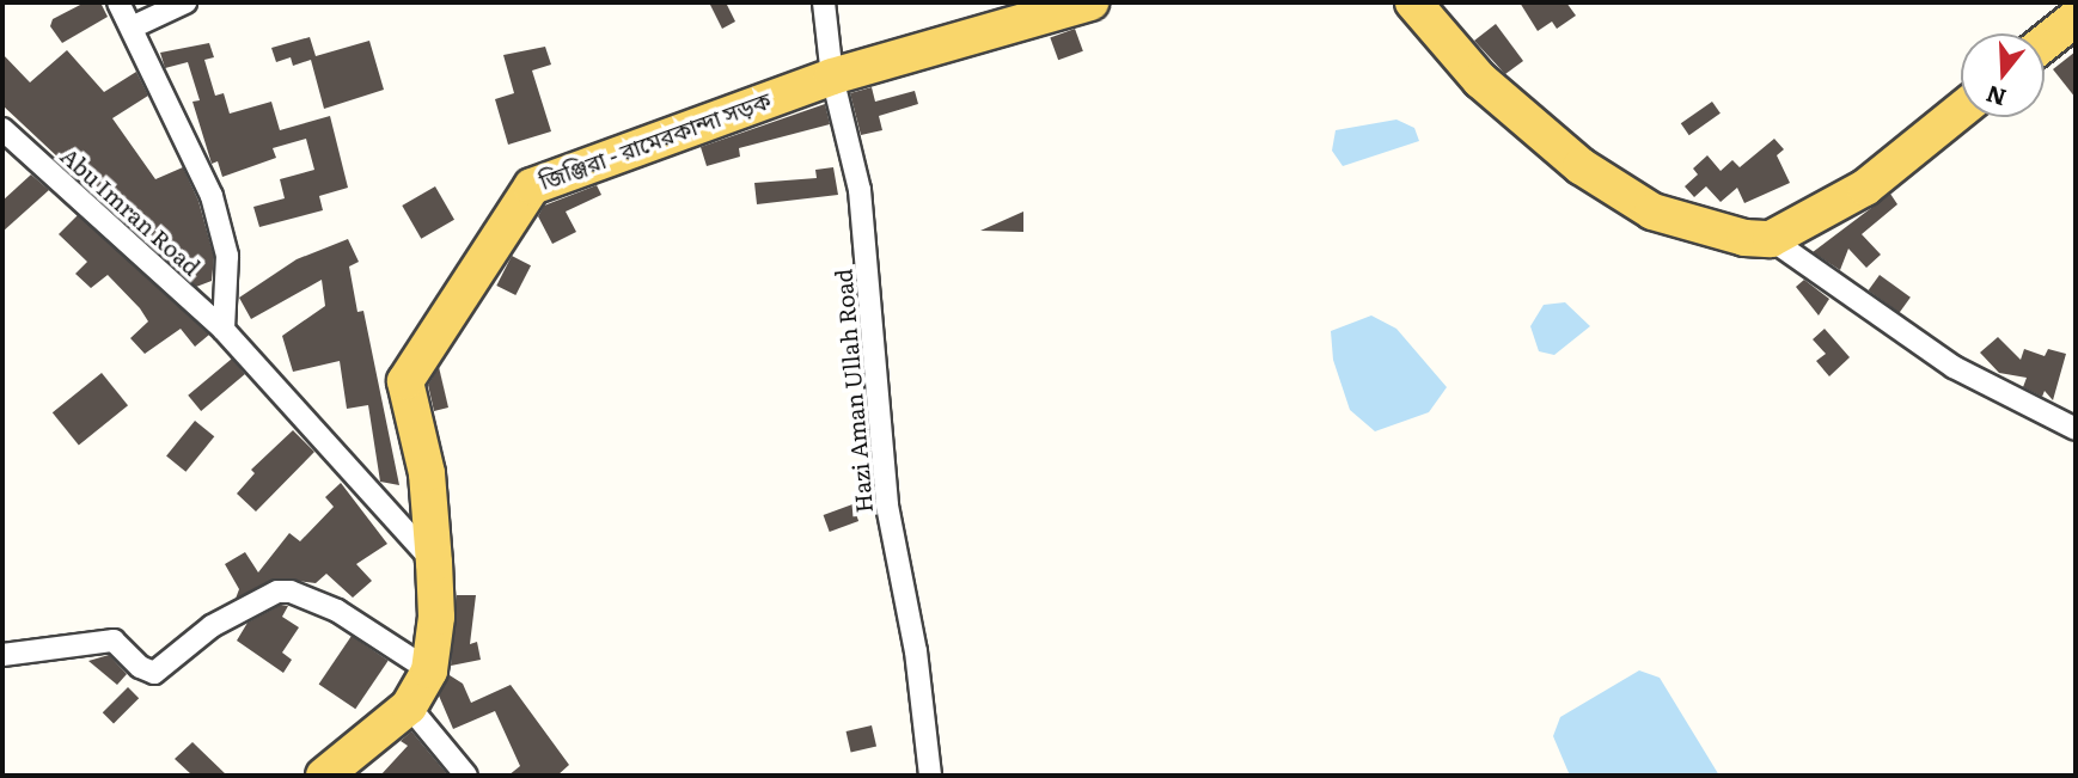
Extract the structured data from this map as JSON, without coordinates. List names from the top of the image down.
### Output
{
  "streets": {
    "main road": ["জিঞ্জিরা - রামেরকান্দা সড়ক"],
    "street": ["Abu Imran Road", "Hazi Aman Ullah Road"]
  },
  "crossings": [
    ["জিঞ্জিরা - রামেরকান্দা সড়ক", "Abu Imran Road"],
    ["জিঞ্জিরা - রামেরকান্দা সড়ক", "Hazi Aman Ullah Road"]
  ],
  "north": "bottom"
}
